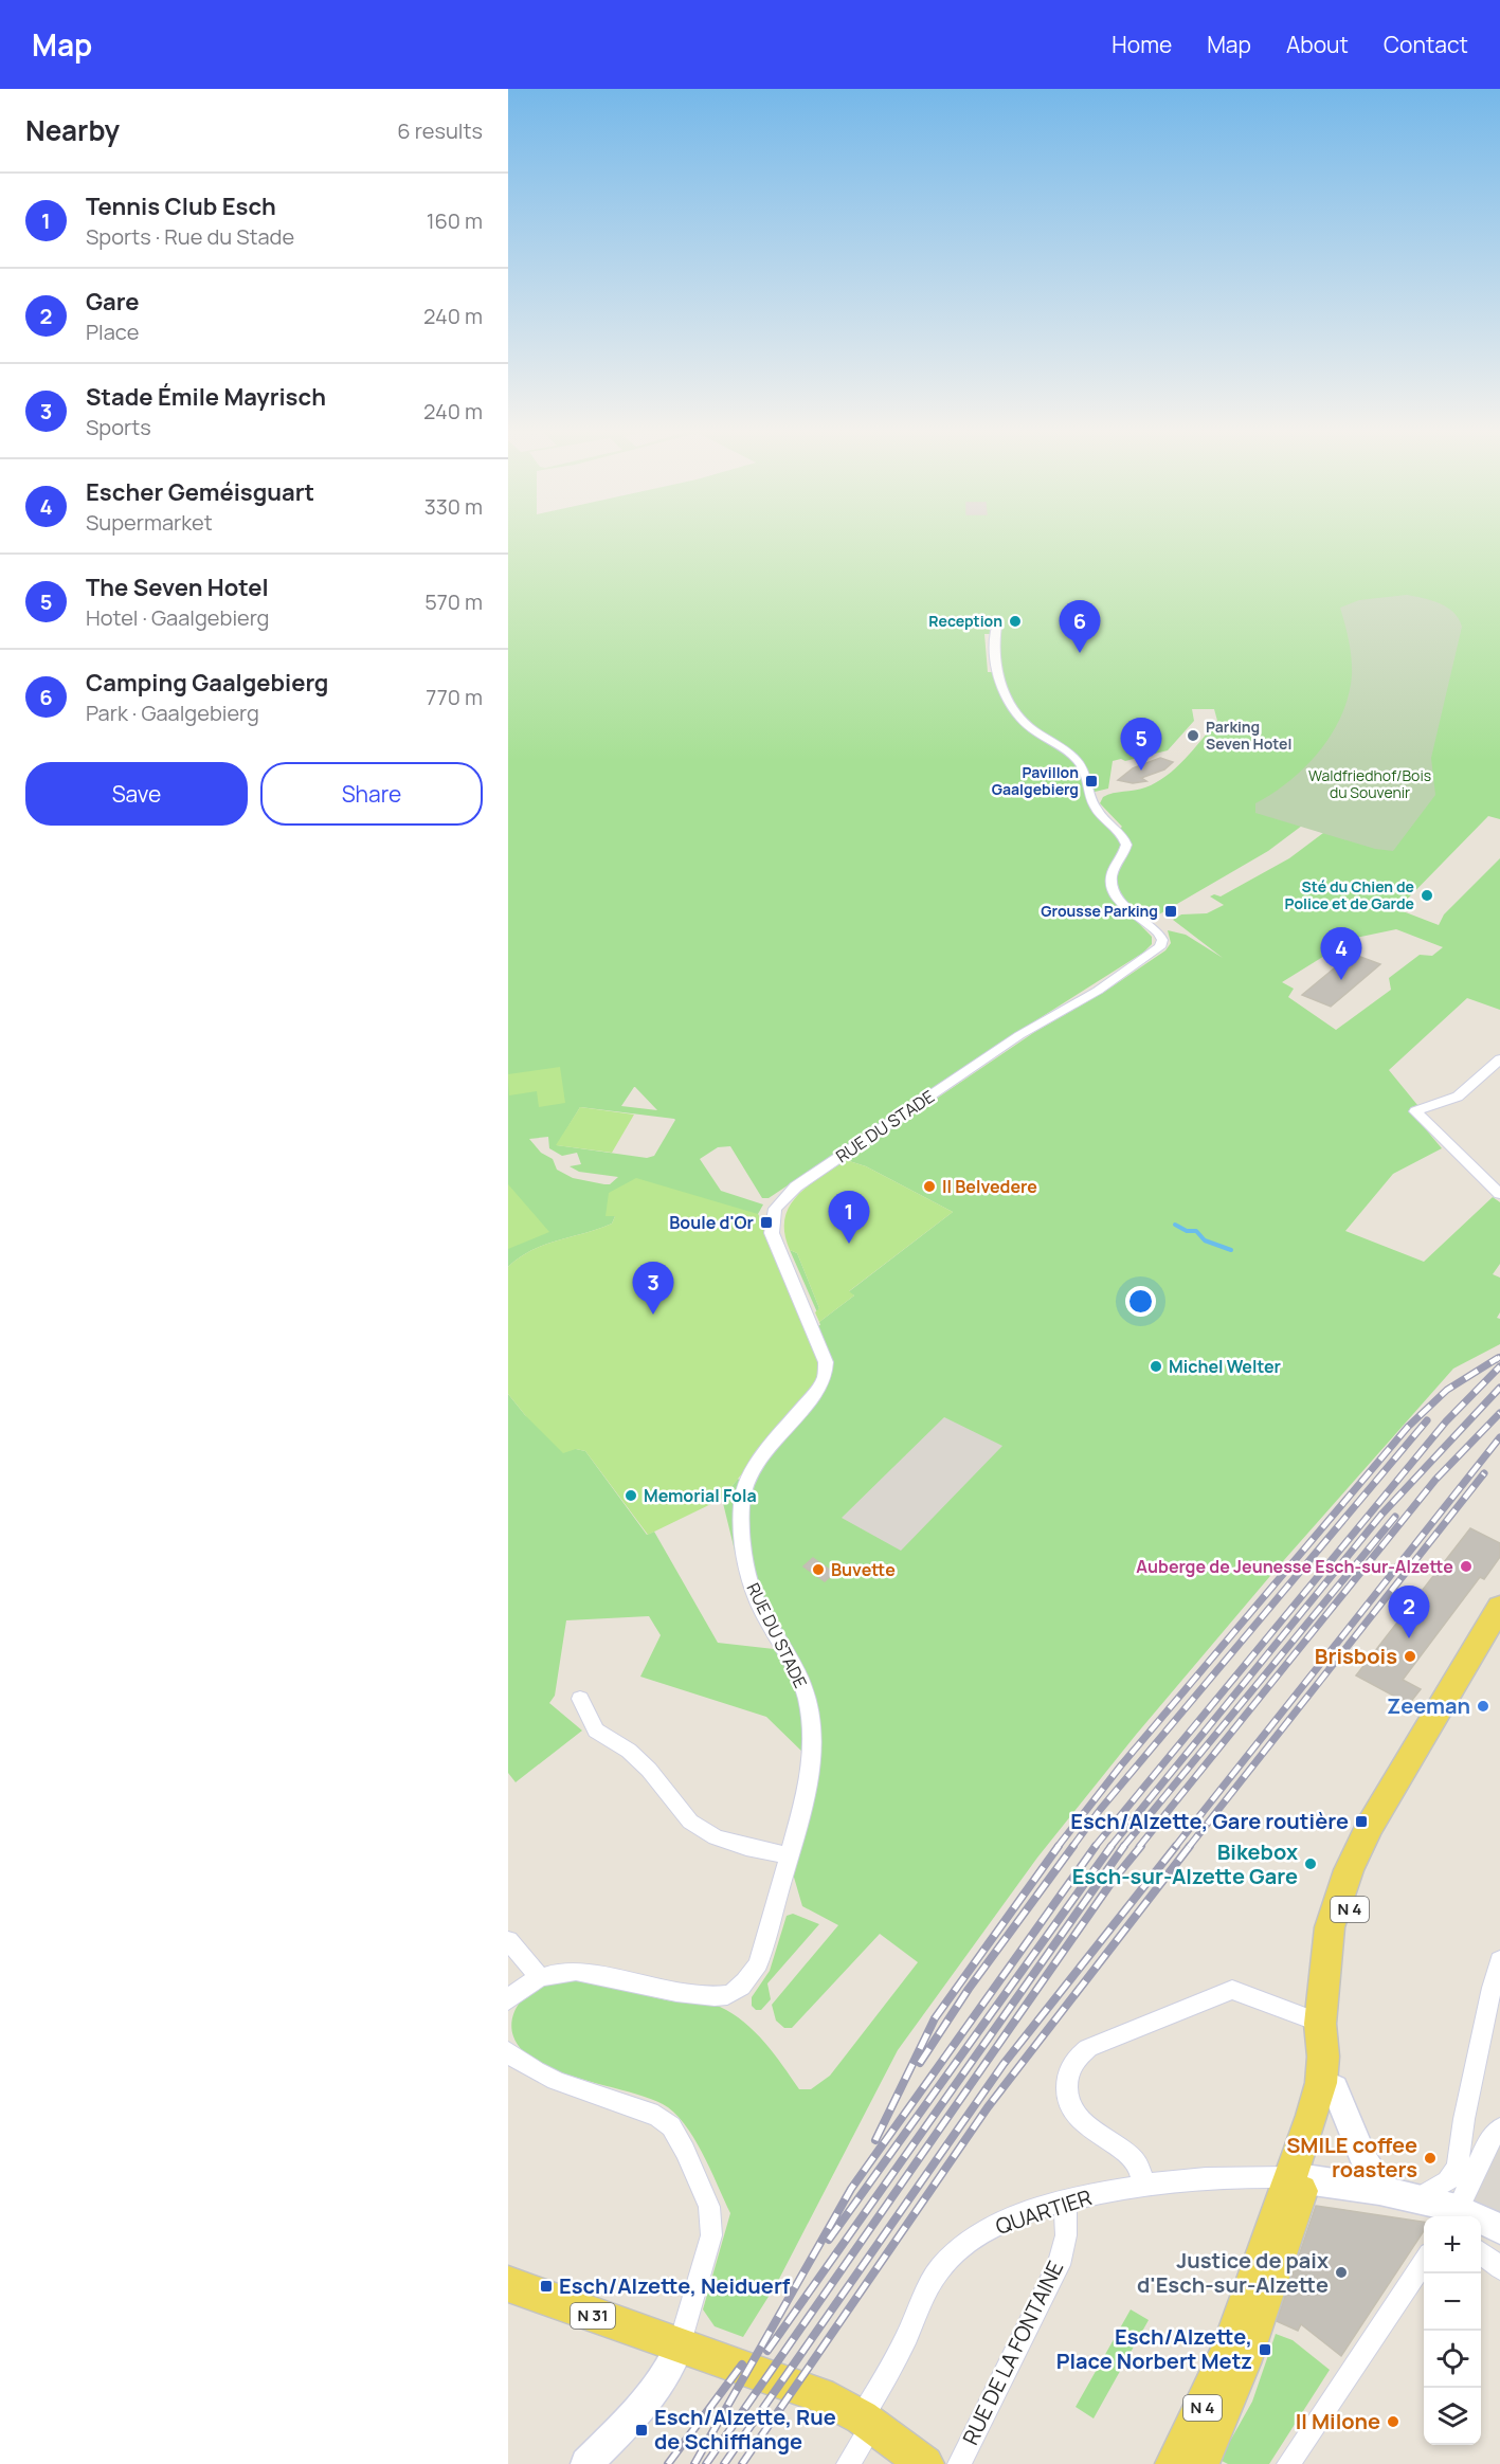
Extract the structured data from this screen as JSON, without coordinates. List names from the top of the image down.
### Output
{
  "streets": {
    "main road": ["N 4", "N 31"],
    "street": ["RUE DU STADE", "QUARTIER", "RUE DE LA FONTAINE"]
  },
  "crossings": [
    ["N 4", "QUARTIER"],
    ["QUARTIER", "N 31"],
    ["QUARTIER", "RUE DE LA FONTAINE"]
  ],
  "parks": ["Waldfriedhof/Bois du Souvenir"],
  "places": {
    "other": [
      "Reception",
      "Parking Seven Hotel",
      "Sté du Chien de Police et de Garde",
      "Il Belvedere",
      "Michel Welter",
      "Memorial Fola",
      "Auberge de Jeunesse Esch-sur-Alzette",
      "Buvette",
      "Brisbois",
      "Zeeman",
      "Bikebox Esch-sur-Alzette Gare",
      "SMILE coffee roasters",
      "Justice de paix d'Esch-sur-Alzette",
      "Il Milone"
    ],
    "transit": [
      "Pavillon Gaalgebierg",
      "Grousse Parking",
      "Boule d'Or",
      "Esch/Alzette, Gare routière",
      "Esch/Alzette, Neiduerf",
      "Esch/Alzette, Place Norbert Metz",
      "Esch/Alzette, Rue de Schifflange"
    ]
  },
  "page": {
    "header": "Map",
    "nav": [
      "Home",
      "Map",
      "About",
      "Contact"
    ],
    "heading": ["Nearby", "6 results"],
    "list": [
      {
        "mark": "1",
        "name": "Tennis Club Esch",
        "note": "Sports · Rue du Stade",
        "value": "160 m"
      },
      {
        "mark": "2",
        "name": "Gare",
        "note": "Place",
        "value": "240 m"
      },
      {
        "mark": "3",
        "name": "Stade Émile Mayrisch",
        "note": "Sports",
        "value": "240 m"
      },
      {
        "mark": "4",
        "name": "Escher Geméisguart",
        "note": "Supermarket",
        "value": "330 m"
      },
      {
        "mark": "5",
        "name": "The Seven Hotel",
        "note": "Hotel · Gaalgebierg",
        "value": "570 m"
      },
      {
        "mark": "6",
        "name": "Camping Gaalgebierg",
        "note": "Park · Gaalgebierg",
        "value": "770 m"
      }
    ],
    "pins": [
      "6",
      "5",
      "4",
      "1",
      "3",
      "2"
    ],
    "buttons": ["Save", "Share"],
    "map_buttons": ["+", "−"]
  }
}
